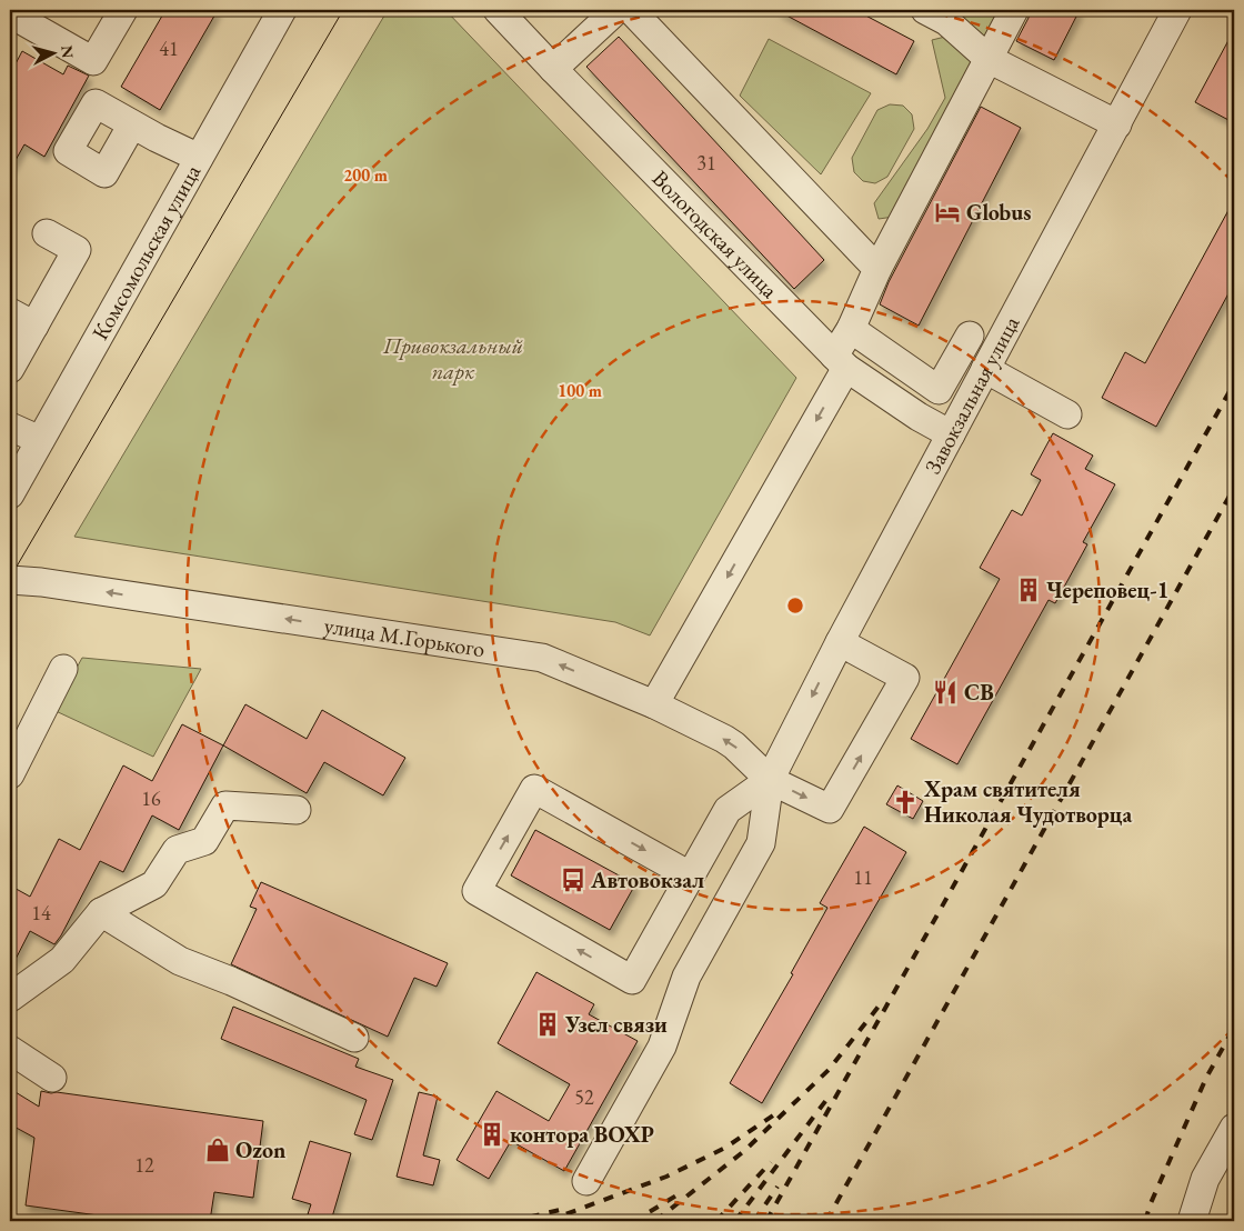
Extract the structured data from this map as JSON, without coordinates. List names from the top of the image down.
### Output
{
  "streets": {
    "street": [
      "Вологодская улица",
      "Комсомольская улица",
      "Завокзальная улица",
      "улица М.Горького"
    ]
  },
  "crossings": [
    ["Вологодская улица", "Завокзальная улица"],
    ["Завокзальная улица", "улица М.Горького"]
  ],
  "parks": ["Привокзальный парк"],
  "places": {
    "hotel": ["Globus"],
    "building": ["Череповец-1", "Узел связи", "контора ВОХР"],
    "restaurant": ["СВ"],
    "church": ["Храм святителя Николая Чудотворца"],
    "bus stop": ["Автовокзал"],
    "shop": ["Ozon"]
  },
  "house_numbers": [
    "41",
    "31",
    "16",
    "11",
    "14",
    "52",
    "12"
  ],
  "north": "right",
  "rings": ["200 m", "100 m"]
}
